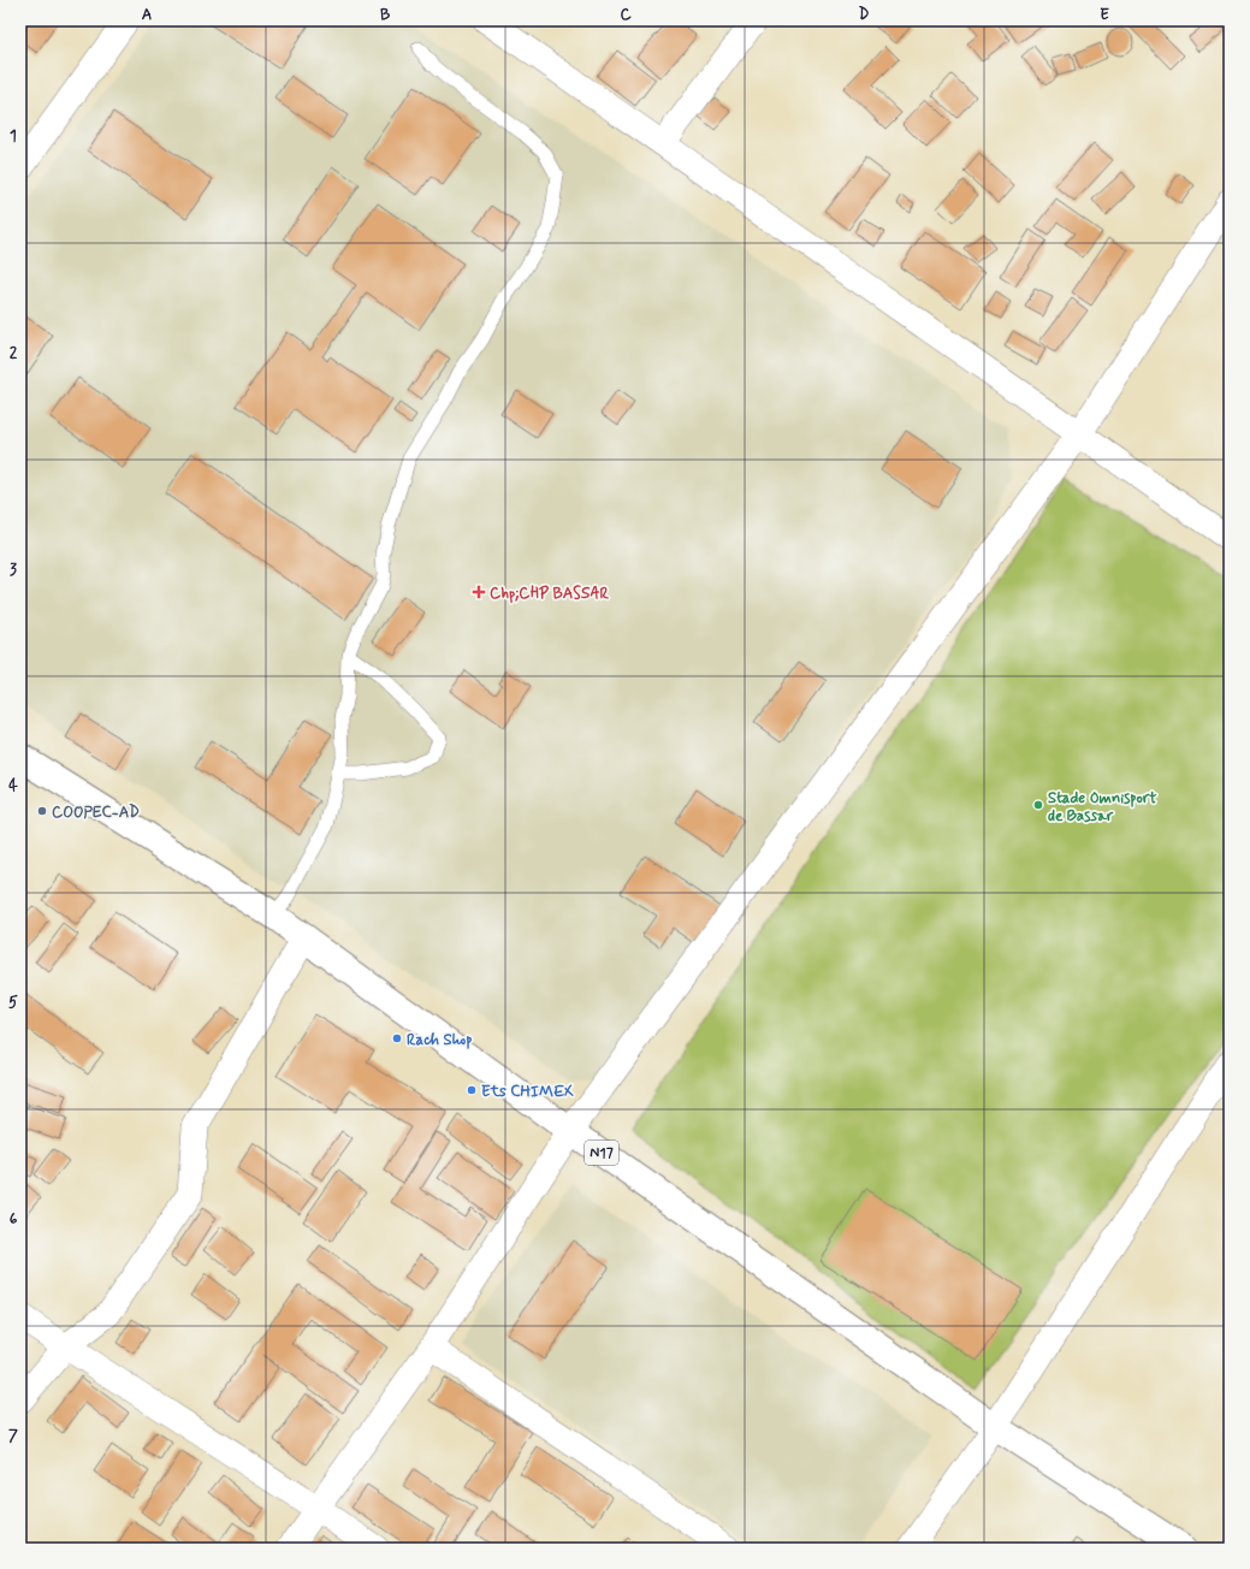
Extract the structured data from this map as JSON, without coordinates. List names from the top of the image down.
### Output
{
  "streets": {
    "main road": ["N17"]
  },
  "places": {
    "health": ["Chp;CHP BASSAR"],
    "other": [
      "Stade Omnisport de Bassar",
      "COOPEC-AD",
      "Rach Shop",
      "Ets CHIMEX"
    ]
  },
  "grid": {
    "columns": [
      "A",
      "B",
      "C",
      "D",
      "E"
    ],
    "rows": [
      "1",
      "2",
      "3",
      "4",
      "5",
      "6",
      "7"
    ]
  }
}
